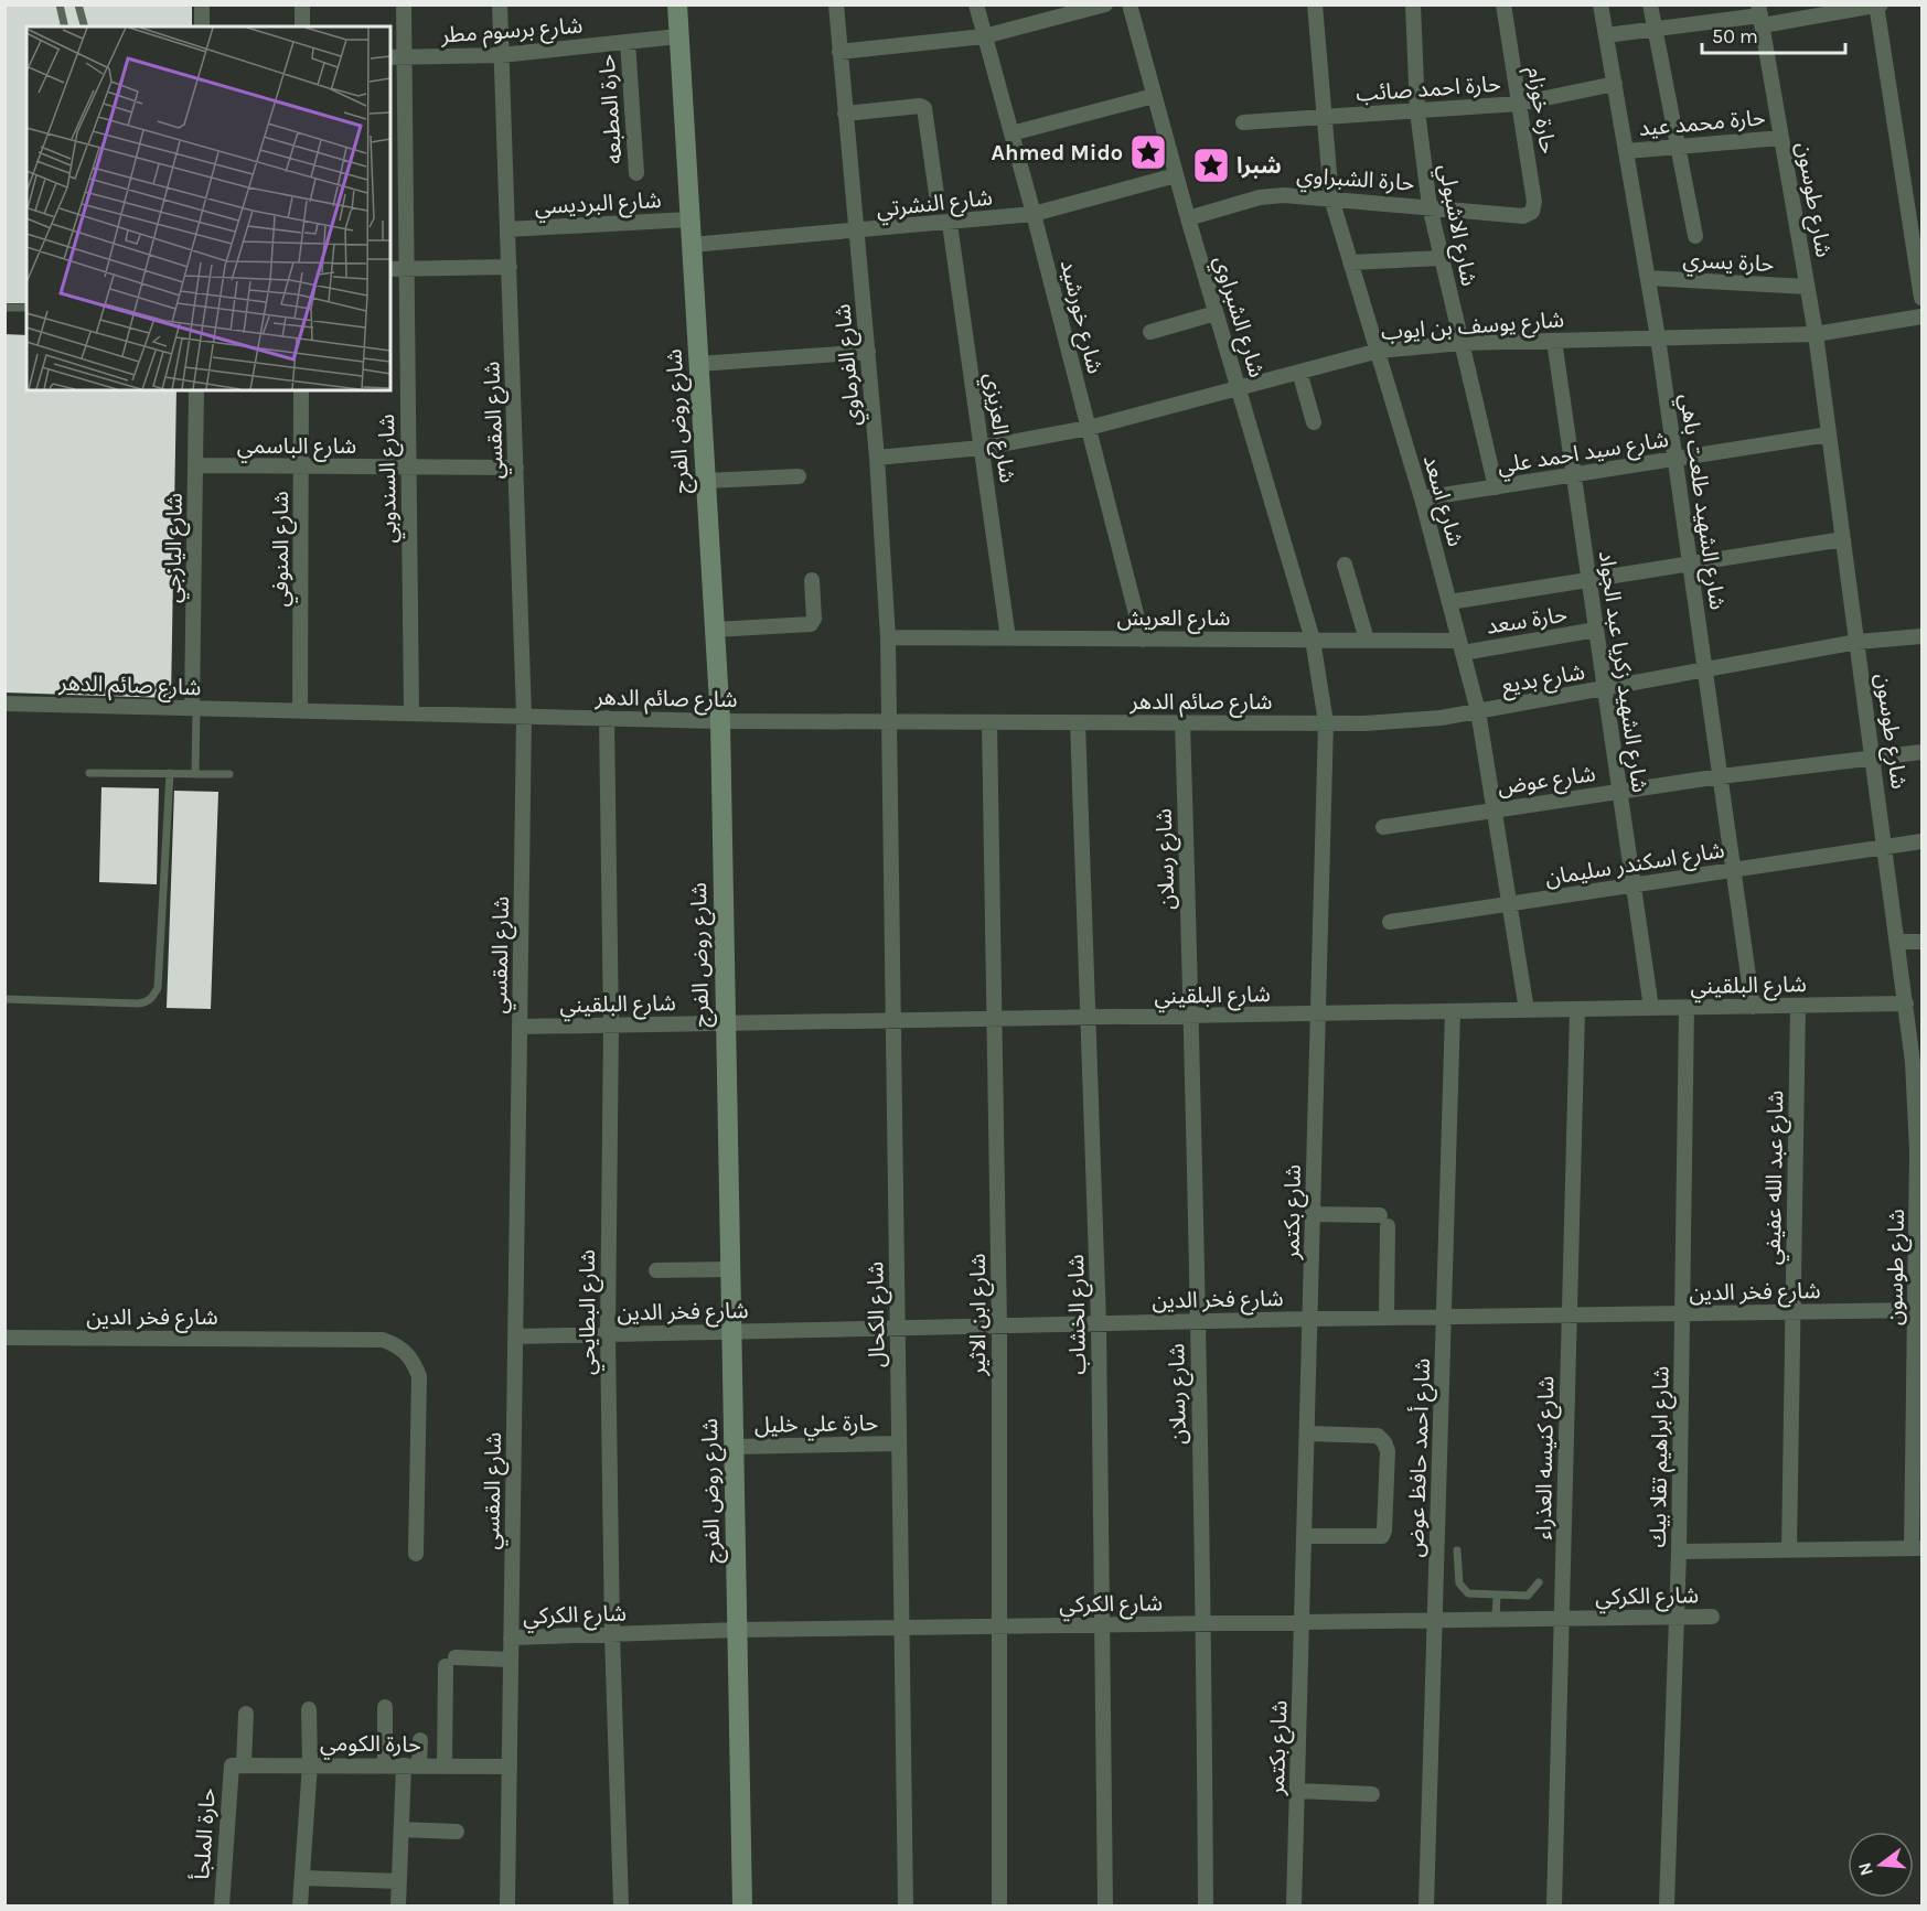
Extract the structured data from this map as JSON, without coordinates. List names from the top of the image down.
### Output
{
  "streets": {
    "street": [
      "شارع برسوم مطر",
      "حارة احمد صائب",
      "حارة المطبعه",
      "حارة خوزام",
      "حارة محمد عيد",
      "حارة الشبراوي",
      "شارع طوسون",
      "شارع البرديسي",
      "شارع النشرتي",
      "شارع الاشبولي",
      "حارة يسري",
      "شارع خورشيد",
      "شارع الشبراوي",
      "شارع يوسف بن ايوب",
      "شارع الفرماوي",
      "شارع المقسي",
      "شارع روض الفرج",
      "شارع العزيزي",
      "شارع الباسمي",
      "شارع سيد احمد علي",
      "شارع السندوبي",
      "شارع اسعد",
      "شارع الشهيد طلعت باهي",
      "شارع اليازجي",
      "شارع المنوفي",
      "شارع العريش",
      "حارة سعد",
      "شارع الشهيد زكريا عبد الجواد",
      "شارع بديع",
      "شارع صائم الدهر",
      "شارع عوض",
      "شارع رسلان",
      "شارع اسكندر سليمان",
      "شارع البلقيني",
      "شارع عبد الله عفيفي",
      "شارع بكتمر",
      "شارع فخر الدين",
      "شارع البطايحي",
      "شارع الكحال",
      "شارع ابن الاثير",
      "شارع الخشاب",
      "حارة علي خليل",
      "شارع ابراهيم تقلا بيك",
      "شارع أحمد حافظ عوض",
      "شارع كنيسه العذراء",
      "شارع الكركي",
      "حارة الكومي",
      "حارة الملجأ"
    ]
  },
  "crossings": [
    ["شارع برسوم مطر", "حارة المطبعه"],
    ["شارع برسوم مطر", "شارع المقسي"],
    ["شارع برسوم مطر", "شارع روض الفرج"],
    ["شارع برسوم مطر", "شارع السندوبي"],
    ["حارة احمد صائب", "حارة خوزام"],
    ["حارة احمد صائب", "شارع الاشبولي"],
    ["حارة احمد صائب", "شارع اسعد"],
    ["حارة احمد صائب", "شارع الشهيد طلعت باهي"],
    ["حارة خوزام", "حارة الشبراوي"],
    ["حارة محمد عيد", "شارع طوسون"],
    ["حارة محمد عيد", "شارع الشهيد طلعت باهي"],
    ["حارة الشبراوي", "شارع الاشبولي"],
    ["حارة الشبراوي", "شارع الشبراوي"],
    ["حارة الشبراوي", "شارع اسعد"],
    ["شارع طوسون", "حارة يسري"],
    ["شارع طوسون", "شارع يوسف بن ايوب"],
    ["شارع طوسون", "شارع سيد احمد علي"],
    ["شارع طوسون", "شارع بديع"],
    ["شارع طوسون", "شارع عوض"],
    ["شارع طوسون", "شارع اسكندر سليمان"],
    ["شارع طوسون", "شارع البلقيني"],
    ["شارع طوسون", "شارع فخر الدين"],
    ["شارع البرديسي", "شارع المقسي"],
    ["شارع البرديسي", "شارع روض الفرج"],
    ["شارع النشرتي", "شارع خورشيد"],
    ["شارع النشرتي", "شارع الشبراوي"],
    ["شارع النشرتي", "شارع الفرماوي"],
    ["شارع النشرتي", "شارع روض الفرج"],
    ["شارع النشرتي", "شارع العزيزي"],
    ["شارع الاشبولي", "شارع يوسف بن ايوب"],
    ["شارع الاشبولي", "شارع سيد احمد علي"],
    ["حارة يسري", "شارع الشهيد طلعت باهي"],
    ["شارع خورشيد", "شارع يوسف بن ايوب"],
    ["شارع خورشيد", "شارع العريش"],
    ["شارع الشبراوي", "شارع يوسف بن ايوب"],
    ["شارع الشبراوي", "شارع العريش"],
    ["شارع الشبراوي", "شارع بكتمر"],
    ["شارع يوسف بن ايوب", "شارع الفرماوي"],
    ["شارع يوسف بن ايوب", "شارع العزيزي"],
    ["شارع يوسف بن ايوب", "شارع اسعد"],
    ["شارع يوسف بن ايوب", "شارع الشهيد طلعت باهي"],
    ["شارع يوسف بن ايوب", "شارع الشهيد زكريا عبد الجواد"],
    ["شارع الفرماوي", "شارع العريش"],
    ["شارع الفرماوي", "شارع صائم الدهر"],
    ["شارع الفرماوي", "شارع الكحال"],
    ["شارع المقسي", "شارع الباسمي"],
    ["شارع المقسي", "شارع صائم الدهر"],
    ["شارع المقسي", "شارع البلقيني"],
    ["شارع المقسي", "شارع فخر الدين"],
    ["شارع المقسي", "شارع الكركي"],
    ["شارع المقسي", "حارة الكومي"],
    ["شارع روض الفرج", "شارع صائم الدهر"],
    ["شارع روض الفرج", "شارع البلقيني"],
    ["شارع روض الفرج", "شارع فخر الدين"],
    ["شارع روض الفرج", "حارة علي خليل"],
    ["شارع روض الفرج", "شارع الكركي"],
    ["شارع العزيزي", "شارع العريش"],
    ["شارع الباسمي", "شارع السندوبي"],
    ["شارع الباسمي", "شارع اليازجي"],
    ["شارع الباسمي", "شارع المنوفي"],
    ["شارع سيد احمد علي", "شارع اسعد"],
    ["شارع سيد احمد علي", "شارع الشهيد طلعت باهي"],
    ["شارع سيد احمد علي", "شارع الشهيد زكريا عبد الجواد"],
    ["شارع السندوبي", "شارع صائم الدهر"],
    ["شارع اسعد", "شارع العريش"],
    ["شارع اسعد", "حارة سعد"],
    ["شارع اسعد", "شارع بديع"],
    ["شارع اسعد", "شارع عوض"],
    ["شارع اسعد", "شارع اسكندر سليمان"],
    ["شارع اسعد", "شارع البلقيني"],
    ["شارع الشهيد طلعت باهي", "شارع بديع"],
    ["شارع الشهيد طلعت باهي", "شارع عوض"],
    ["شارع الشهيد طلعت باهي", "شارع اسكندر سليمان"],
    ["شارع الشهيد طلعت باهي", "شارع البلقيني"],
    ["شارع اليازجي", "شارع صائم الدهر"],
    ["شارع المنوفي", "شارع صائم الدهر"],
    ["شارع العريش", "حارة سعد"],
    ["شارع العريش", "شارع بكتمر"],
    ["حارة سعد", "شارع الشهيد زكريا عبد الجواد"],
    ["شارع الشهيد زكريا عبد الجواد", "شارع بديع"],
    ["شارع الشهيد زكريا عبد الجواد", "شارع عوض"],
    ["شارع الشهيد زكريا عبد الجواد", "شارع اسكندر سليمان"],
    ["شارع الشهيد زكريا عبد الجواد", "شارع البلقيني"],
    ["شارع بديع", "شارع صائم الدهر"],
    ["شارع بديع", "شارع بكتمر"],
    ["شارع صائم الدهر", "شارع رسلان"],
    ["شارع صائم الدهر", "شارع بكتمر"],
    ["شارع صائم الدهر", "شارع البطايحي"],
    ["شارع صائم الدهر", "شارع الكحال"],
    ["شارع صائم الدهر", "شارع ابن الاثير"],
    ["شارع صائم الدهر", "شارع الخشاب"],
    ["شارع رسلان", "شارع البلقيني"],
    ["شارع رسلان", "شارع فخر الدين"],
    ["شارع رسلان", "شارع الكركي"],
    ["شارع البلقيني", "شارع عبد الله عفيفي"],
    ["شارع البلقيني", "شارع بكتمر"],
    ["شارع البلقيني", "شارع البطايحي"],
    ["شارع البلقيني", "شارع الكحال"],
    ["شارع البلقيني", "شارع ابن الاثير"],
    ["شارع البلقيني", "شارع الخشاب"],
    ["شارع البلقيني", "شارع ابراهيم تقلا بيك"],
    ["شارع البلقيني", "شارع أحمد حافظ عوض"],
    ["شارع البلقيني", "شارع كنيسه العذراء"],
    ["شارع عبد الله عفيفي", "شارع فخر الدين"],
    ["شارع بكتمر", "شارع فخر الدين"],
    ["شارع بكتمر", "شارع الكركي"],
    ["شارع فخر الدين", "شارع البطايحي"],
    ["شارع فخر الدين", "شارع الكحال"],
    ["شارع فخر الدين", "شارع ابن الاثير"],
    ["شارع فخر الدين", "شارع الخشاب"],
    ["شارع فخر الدين", "شارع ابراهيم تقلا بيك"],
    ["شارع فخر الدين", "شارع أحمد حافظ عوض"],
    ["شارع فخر الدين", "شارع كنيسه العذراء"],
    ["شارع البطايحي", "شارع الكركي"],
    ["شارع الكحال", "حارة علي خليل"],
    ["شارع الكحال", "شارع الكركي"],
    ["شارع ابن الاثير", "شارع الكركي"],
    ["شارع الخشاب", "شارع الكركي"],
    ["شارع ابراهيم تقلا بيك", "شارع الكركي"],
    ["شارع أحمد حافظ عوض", "شارع الكركي"],
    ["شارع كنيسه العذراء", "شارع الكركي"],
    ["حارة الكومي", "حارة الملجأ"]
  ],
  "places": {
    "place": ["Ahmed Mido", "شبرا"]
  },
  "scale_bar": "50 m",
  "north": "left"
}
